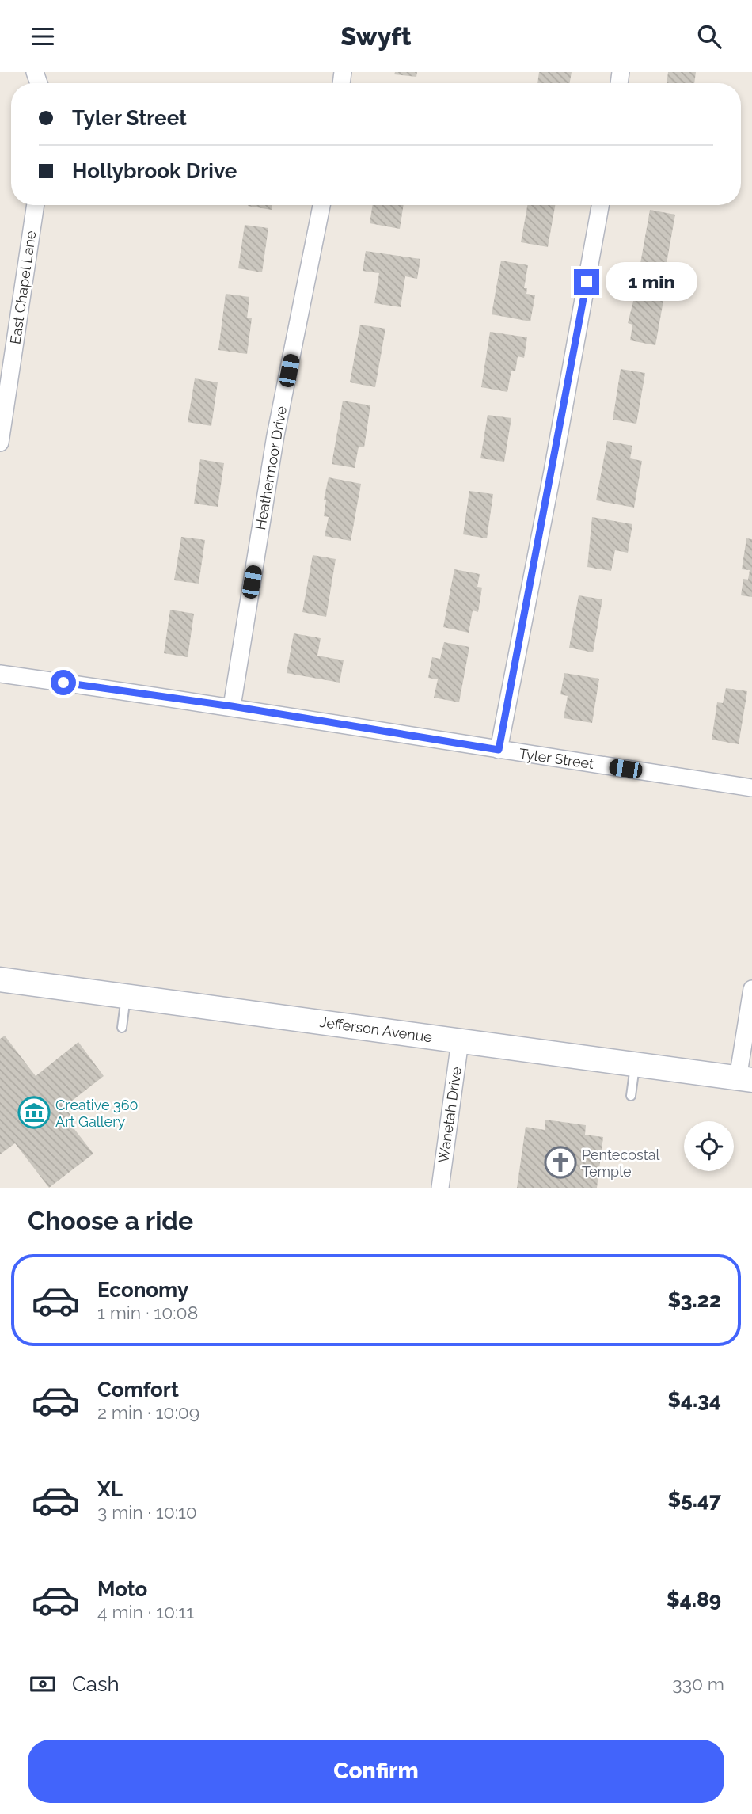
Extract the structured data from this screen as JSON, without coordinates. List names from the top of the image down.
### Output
{
  "streets": {
    "street": [
      "East Chapel Lane",
      "Heathermoor Drive",
      "Tyler Street",
      "Jefferson Avenue",
      "Wanetah Drive"
    ]
  },
  "crossings": [
    ["Heathermoor Drive", "Tyler Street"],
    ["Jefferson Avenue", "Wanetah Drive"]
  ],
  "places": {
    "museum": ["Creative 360 Art Gallery"],
    "church": ["Pentecostal Temple"]
  },
  "page": {
    "header": "Swyft",
    "banner": ["Tyler Street", "Hollybrook Drive"],
    "bubble": "1 min",
    "heading": "Choose a ride",
    "list": [
      {
        "name": "Economy",
        "note": "1 min · 10:08",
        "value": "$3.22"
      },
      {
        "name": "Comfort",
        "note": "2 min · 10:09",
        "value": "$4.34"
      },
      {
        "name": "XL",
        "note": "3 min · 10:10",
        "value": "$5.47"
      },
      {
        "name": "Moto",
        "note": "4 min · 10:11",
        "value": "$4.89"
      }
    ],
    "pay": ["Cash", "330 m"],
    "buttons": "Confirm"
  }
}
